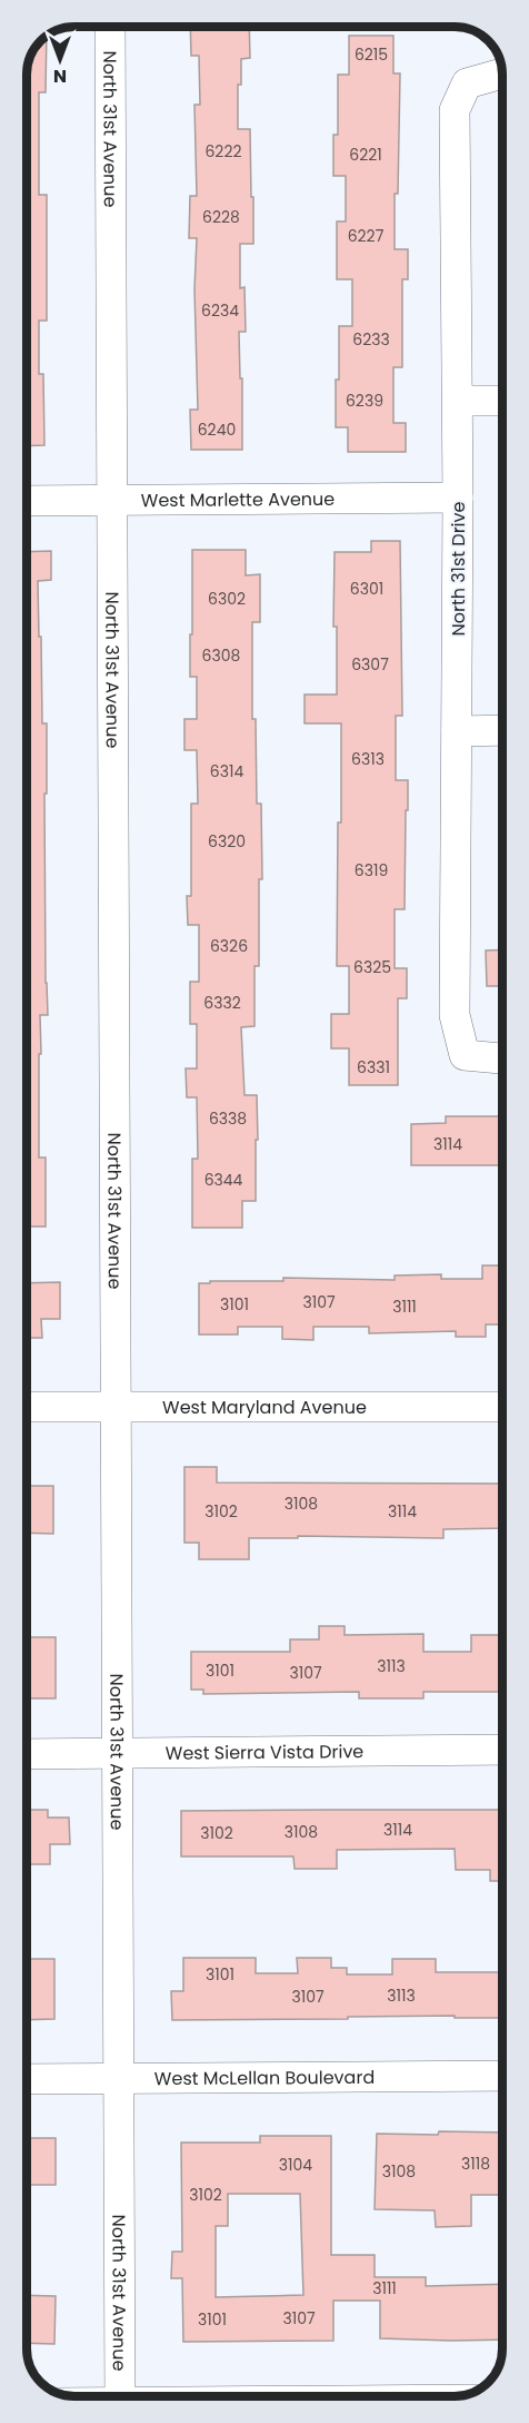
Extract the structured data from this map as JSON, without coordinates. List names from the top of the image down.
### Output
{
  "streets": {
    "street": [
      "North 31st Avenue",
      "West Marlette Avenue",
      "North 31st Drive",
      "West Maryland Avenue",
      "West Sierra Vista Drive",
      "West McLellan Boulevard"
    ]
  },
  "crossings": [
    ["North 31st Avenue", "West Marlette Avenue"],
    ["North 31st Avenue", "West Maryland Avenue"],
    ["North 31st Avenue", "West Sierra Vista Drive"],
    ["North 31st Avenue", "West McLellan Boulevard"],
    ["West Marlette Avenue", "North 31st Drive"]
  ],
  "house_numbers": [
    "6215",
    "6222",
    "6221",
    "6228",
    "6227",
    "6234",
    "6233",
    "6239",
    "6240",
    "6301",
    "6302",
    "6308",
    "6307",
    "6313",
    "6314",
    "6320",
    "6319",
    "6326",
    "6325",
    "6332",
    "6331",
    "6338",
    "3114",
    "6344",
    "3107",
    "3101",
    "3111",
    "3108",
    "3102",
    "3114",
    "3113",
    "3101",
    "3107",
    "3114",
    "3108",
    "3102",
    "3101",
    "3113",
    "3107",
    "3118",
    "3104",
    "3108",
    "3102",
    "3111",
    "3107",
    "3101"
  ],
  "north": "bottom"
}
